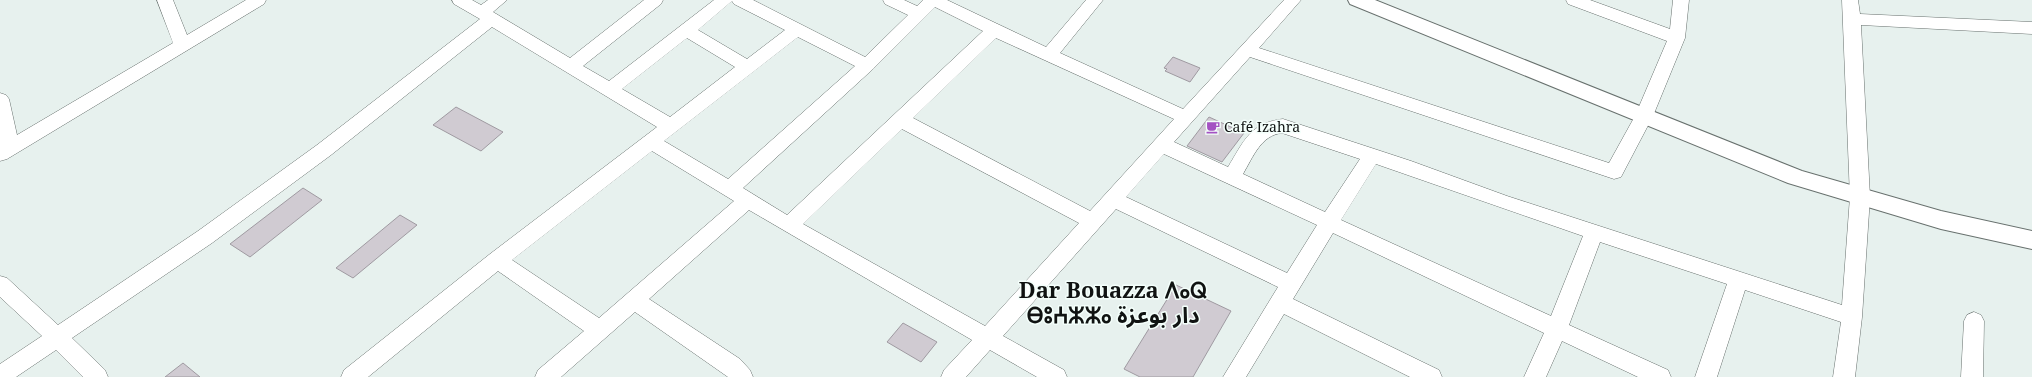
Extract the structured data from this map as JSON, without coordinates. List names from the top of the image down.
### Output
{
  "districts": ["Dar Bouazza ⴷⴰⵕ ⴱⵓⵄⵣⵣⴰ دار بوعزة"],
  "places": {
    "cafe": ["Café Izahra"]
  }
}
